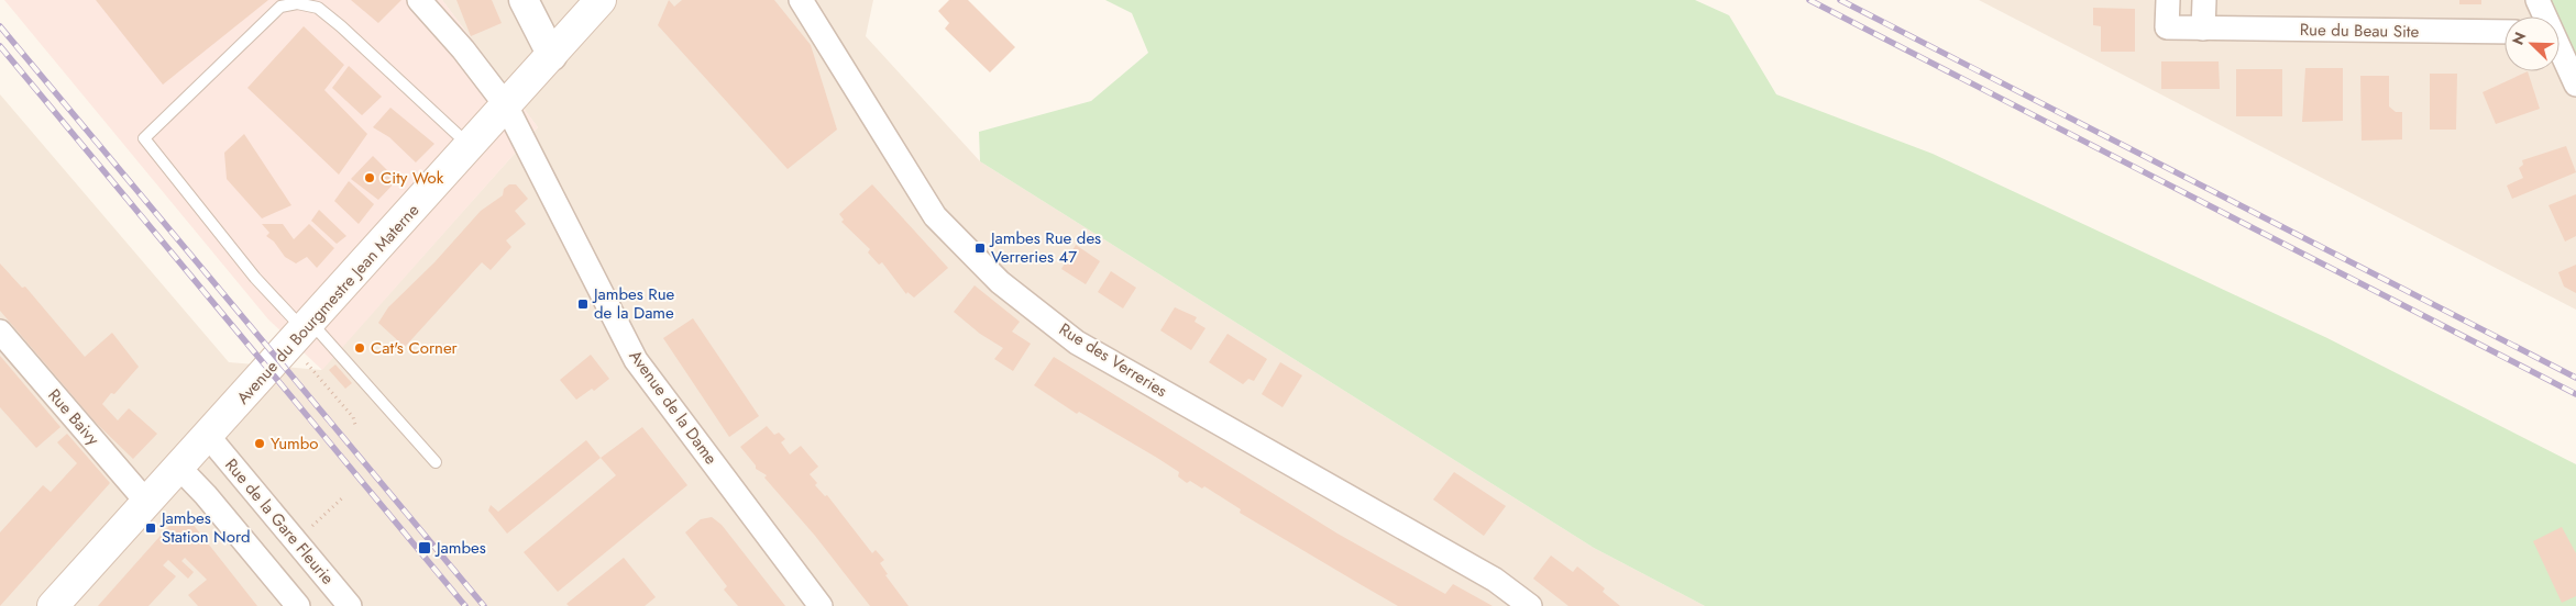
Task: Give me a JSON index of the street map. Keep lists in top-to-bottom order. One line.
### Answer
{"streets":{"main road":["Avenue du Bourgmestre Jean Materne"],"street":["Rue du Beau Site","Rue des Verreries","Avenue de la Dame","Rue Baivy","Rue de la Gare Fleurie"]},"crossings":[["Avenue du Bourgmestre Jean Materne","Avenue de la Dame"],["Avenue du Bourgmestre Jean Materne","Rue Baivy"],["Avenue du Bourgmestre Jean Materne","Rue de la Gare Fleurie"]],"places":{"other":["City Wok","Cat's Corner","Yumbo"],"transit":["Jambes Rue des Verreries 47","Jambes Rue de la Dame","Jambes Station Nord","Jambes"]},"north":"top left"}
